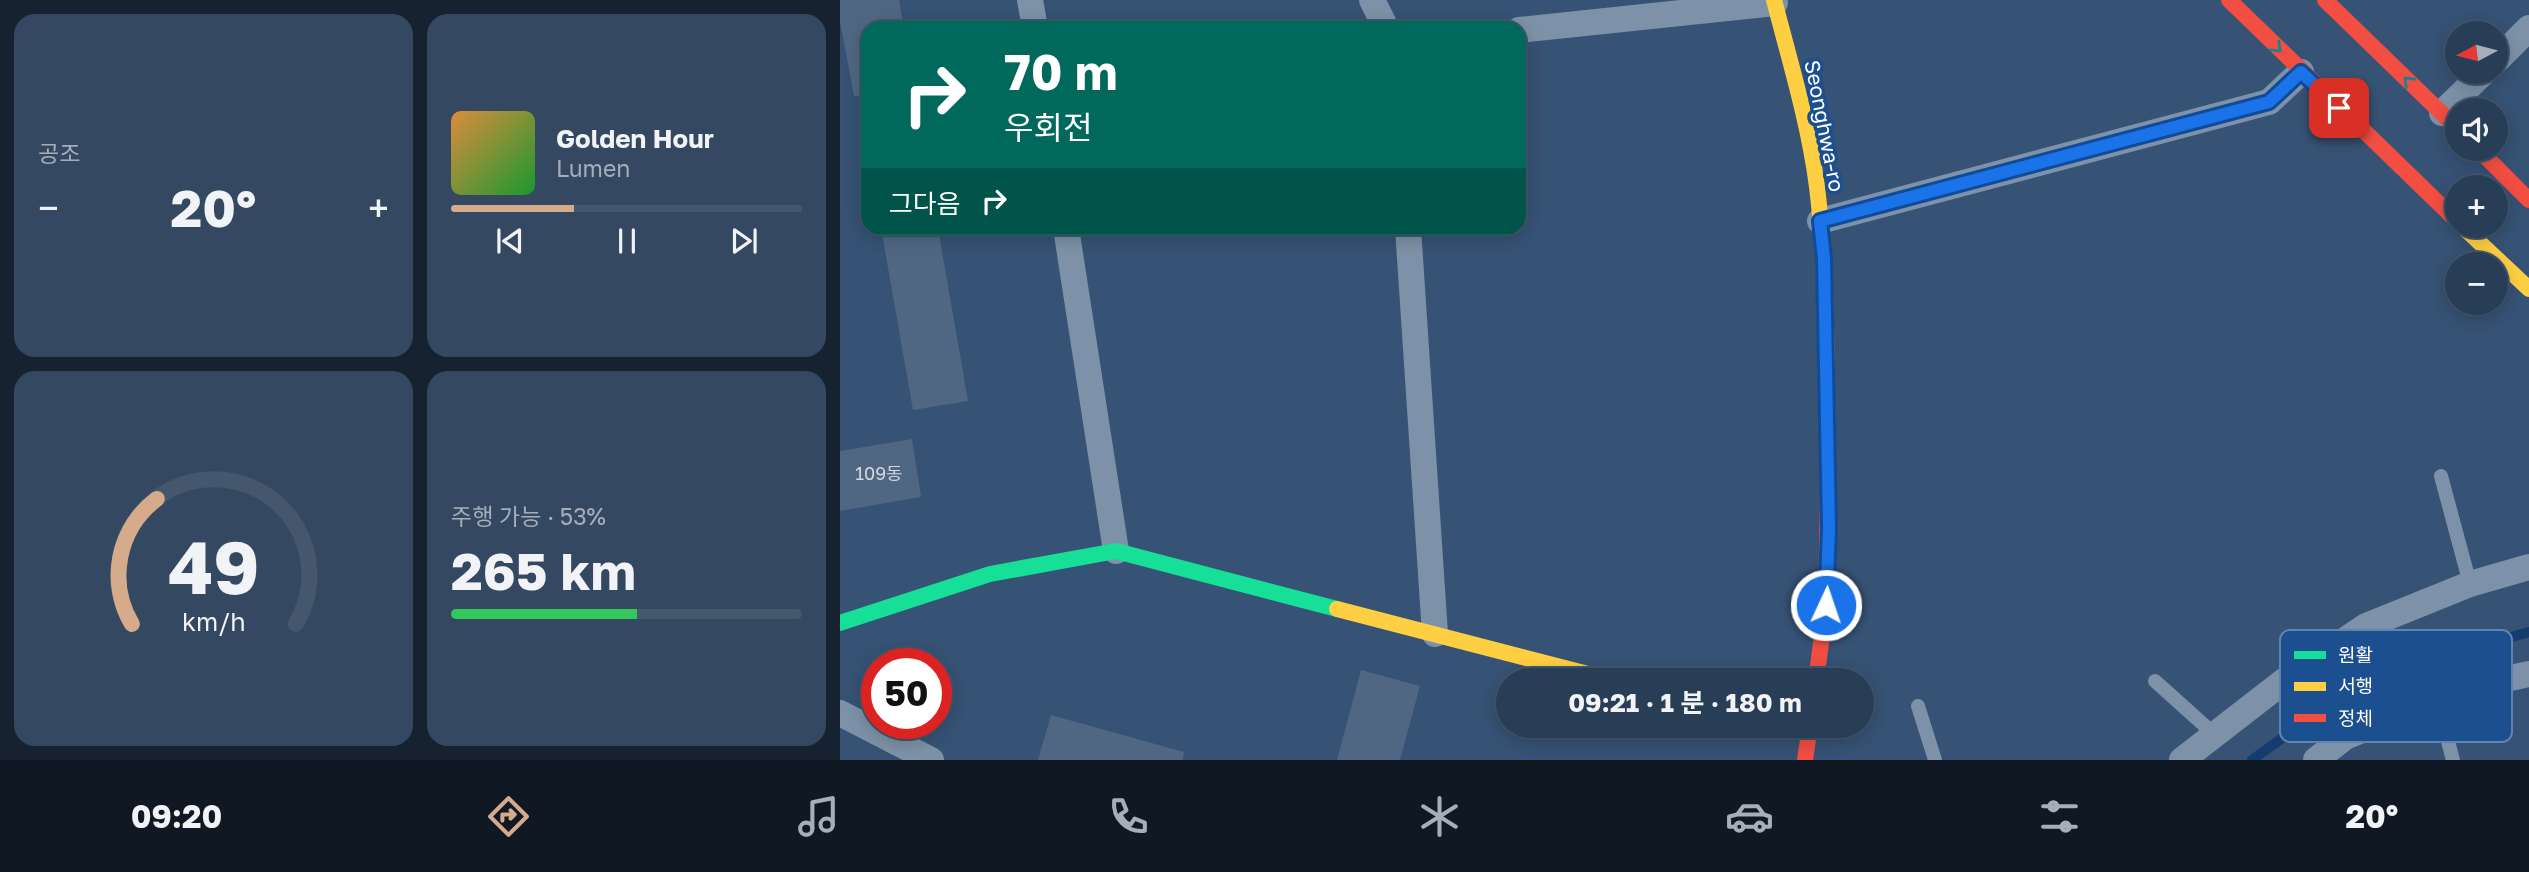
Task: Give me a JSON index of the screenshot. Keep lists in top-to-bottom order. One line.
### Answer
{"streets":{"main road":["Seonghwa-ro"]},"house_numbers":["109동"],"legend":["원활","서행","정체"],"north":"left","page":{"tile":["공조",["주행 가능 · 53%","265 km"]],"map_buttons":["+","−"],"turn":["70 m","우회전"],"song":["Golden Hour","Lumen"],"then":"그다음","heat":["−","20°","+"],"limit":"50","trip":"09:21 · 1 분 · 180 m","tabs":["09:20","20°"],"gauge":["49","km/h"]}}
